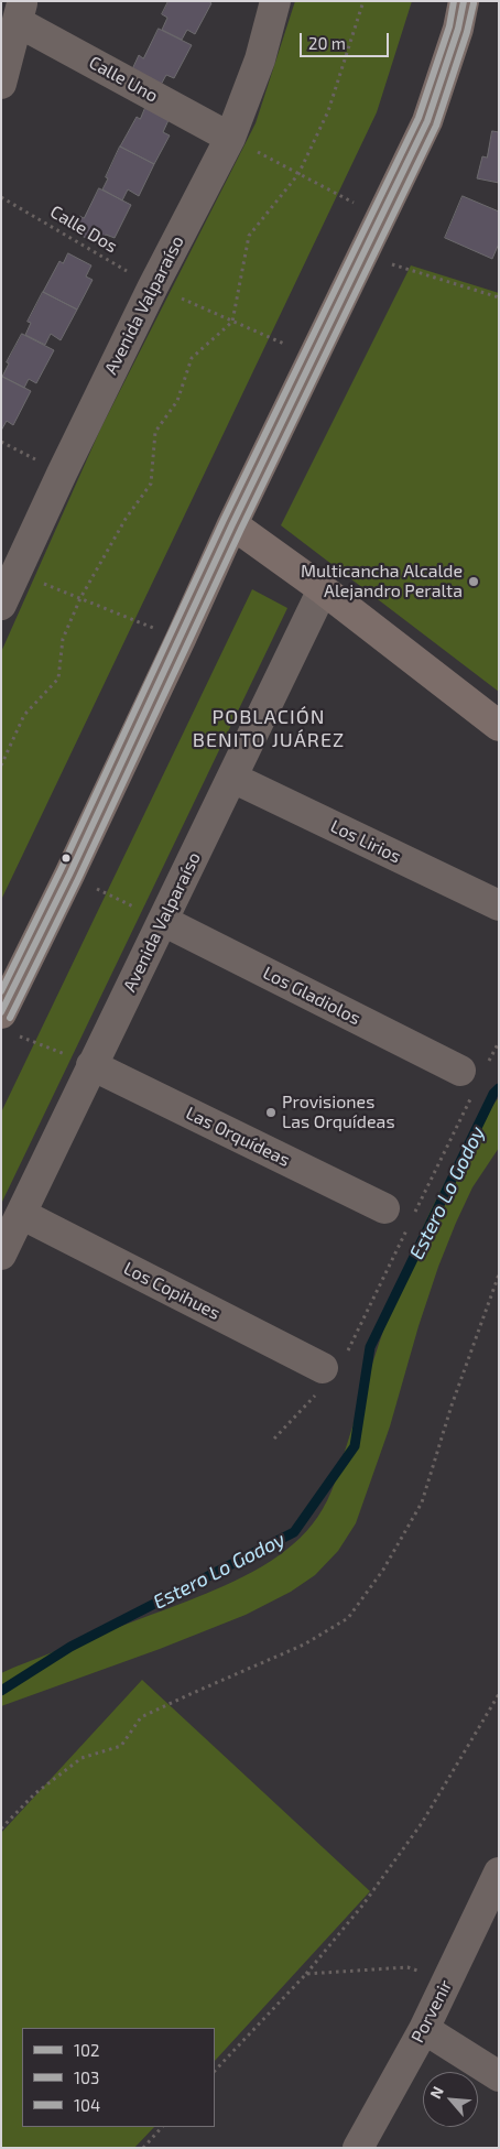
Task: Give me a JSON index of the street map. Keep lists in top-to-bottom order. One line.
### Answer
{"streets":{"street":["Calle Uno","Avenida Valparaíso","Los Lirios","Los Gladiolos","Las Orquídeas","Los Copihues","Porvenir"],"path":["Calle Dos"]},"crossings":[["Calle Uno","Avenida Valparaíso"],["Calle Dos","Avenida Valparaíso"],["Avenida Valparaíso","Los Lirios"],["Avenida Valparaíso","Los Gladiolos"],["Avenida Valparaíso","Las Orquídeas"],["Avenida Valparaíso","Los Copihues"]],"districts":["POBLACIÓN BENITO JUÁREZ"],"water":["Estero Lo Godoy"],"places":["Multicancha Alcalde Alejandro Peralta","Provisiones Las Orquídeas"],"lines":["transit line 102","transit line 104","transit line 103"],"legend":["102","103","104"],"scale_bar":"20 m","north":"top left"}
